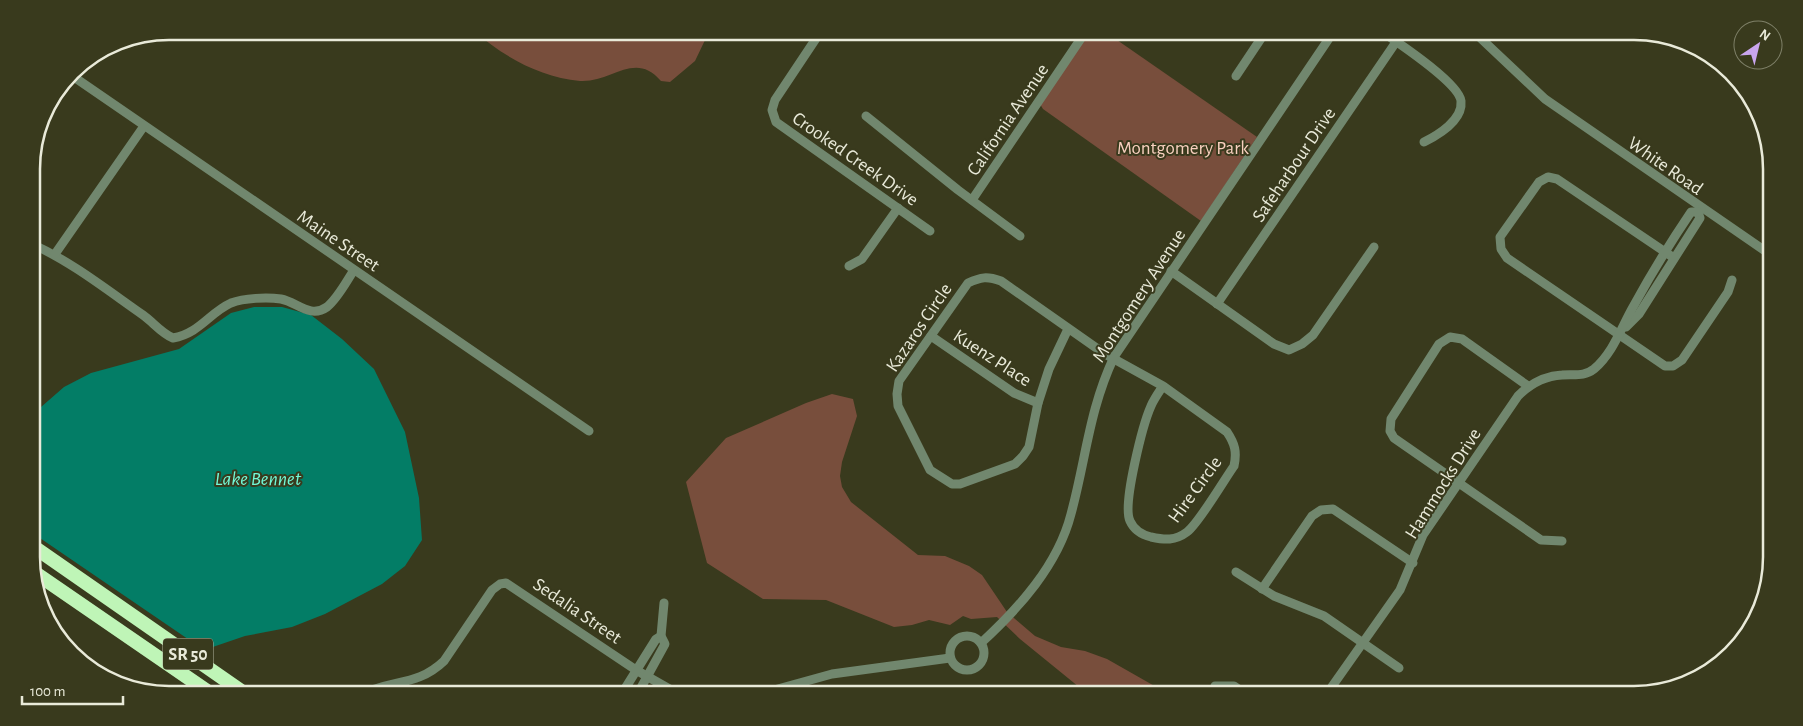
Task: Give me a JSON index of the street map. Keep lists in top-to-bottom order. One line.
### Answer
{"streets":{"highway":["SR 50"],"street":["California Avenue","Crooked Creek Drive","Safeharbour Drive","White Road","Maine Street","Montgomery Avenue","Kazaros Circle","Kuenz Place","Hammocks Drive","Hire Circle","Sedalia Street"]},"crossings":[["White Road","Hammocks Drive"],["Montgomery Avenue","Kazaros Circle"],["Montgomery Avenue","Hire Circle"],["Kazaros Circle","Kuenz Place"],["Kazaros Circle","Hire Circle"]],"water":["Lake Bennet"],"parks":["Montgomery Park"],"scale_bar":"100 m","north":"top right"}
